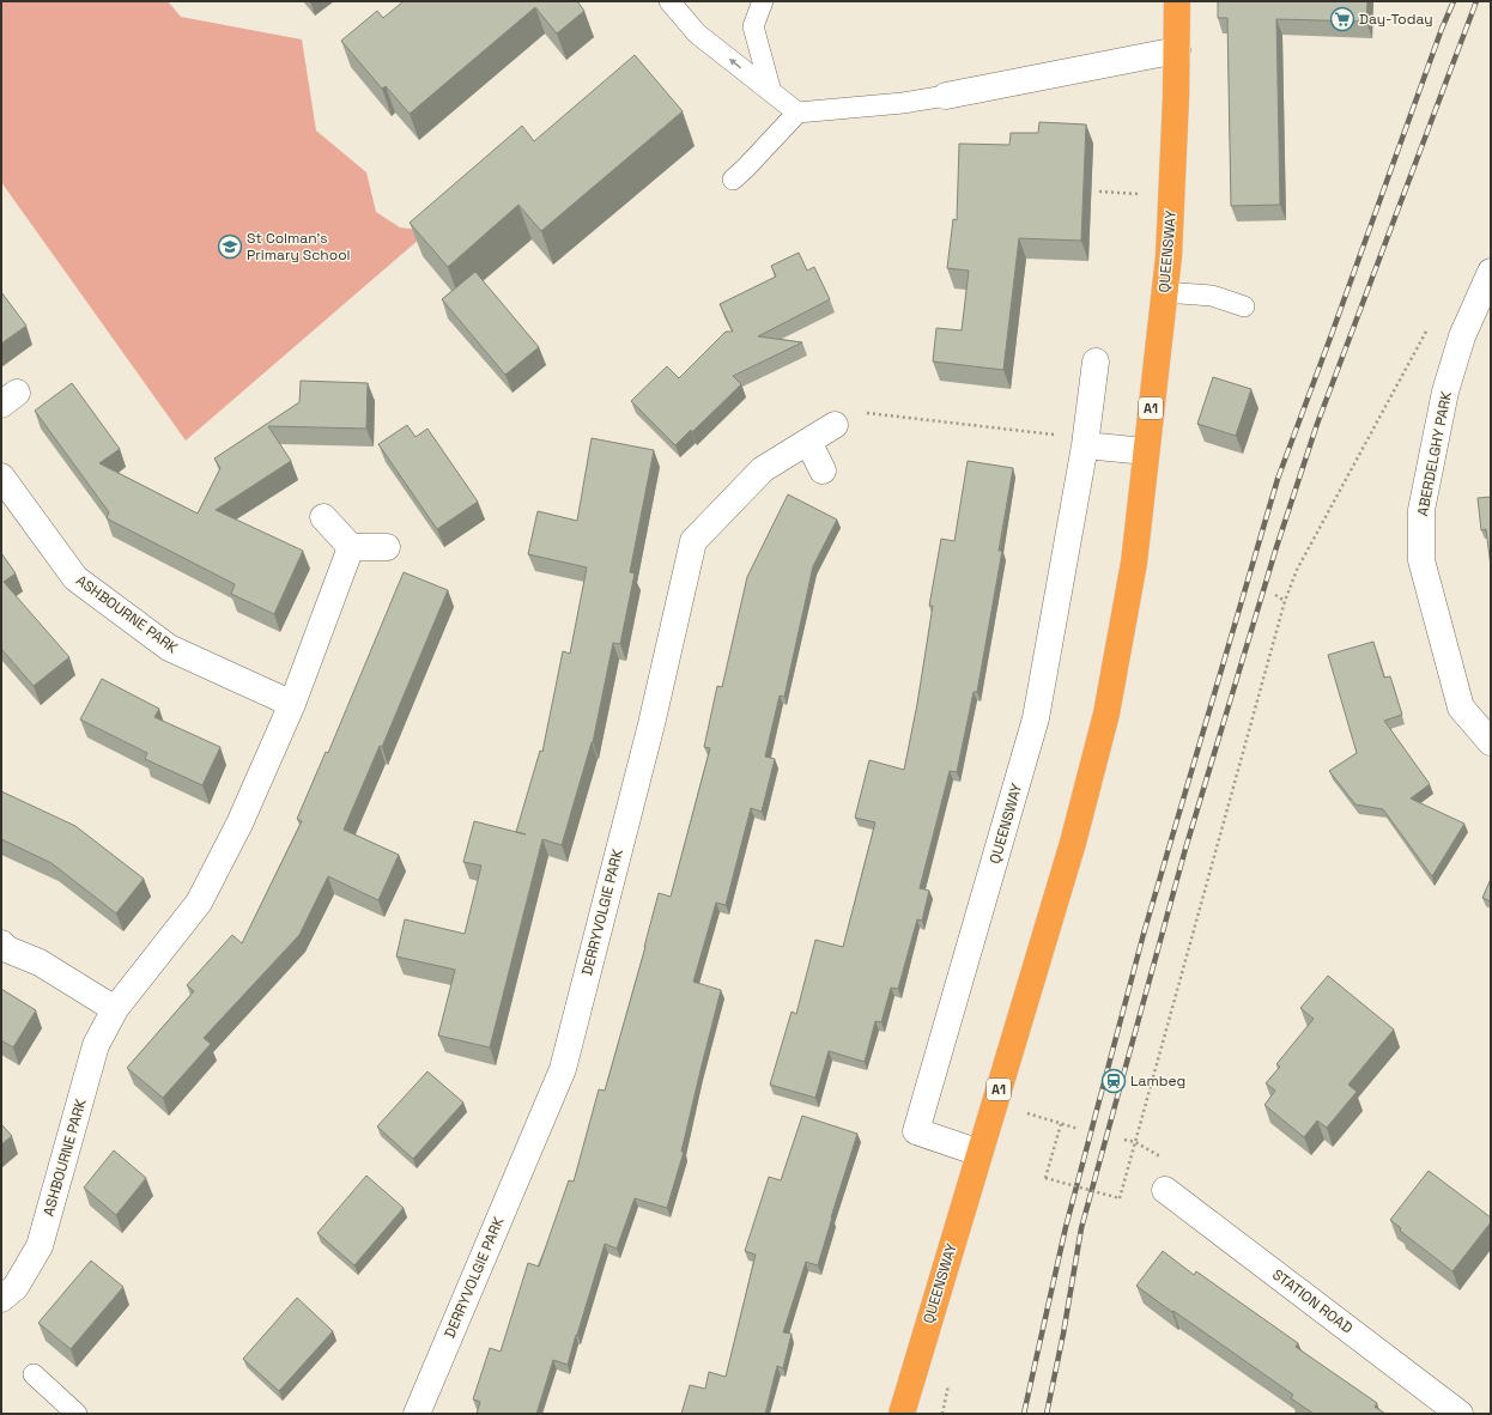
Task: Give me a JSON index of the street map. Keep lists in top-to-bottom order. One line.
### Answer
{"streets":{"highway":["QUEENSWAY","A1"],"street":["ABERDELGHY PARK","ASHBOURNE PARK","DERRYVOLGIE PARK","STATION ROAD"]},"places":{"supermarket":["Day-Today"],"school or university":["St Colman's Primary School"],"station":["Lambeg"]}}
